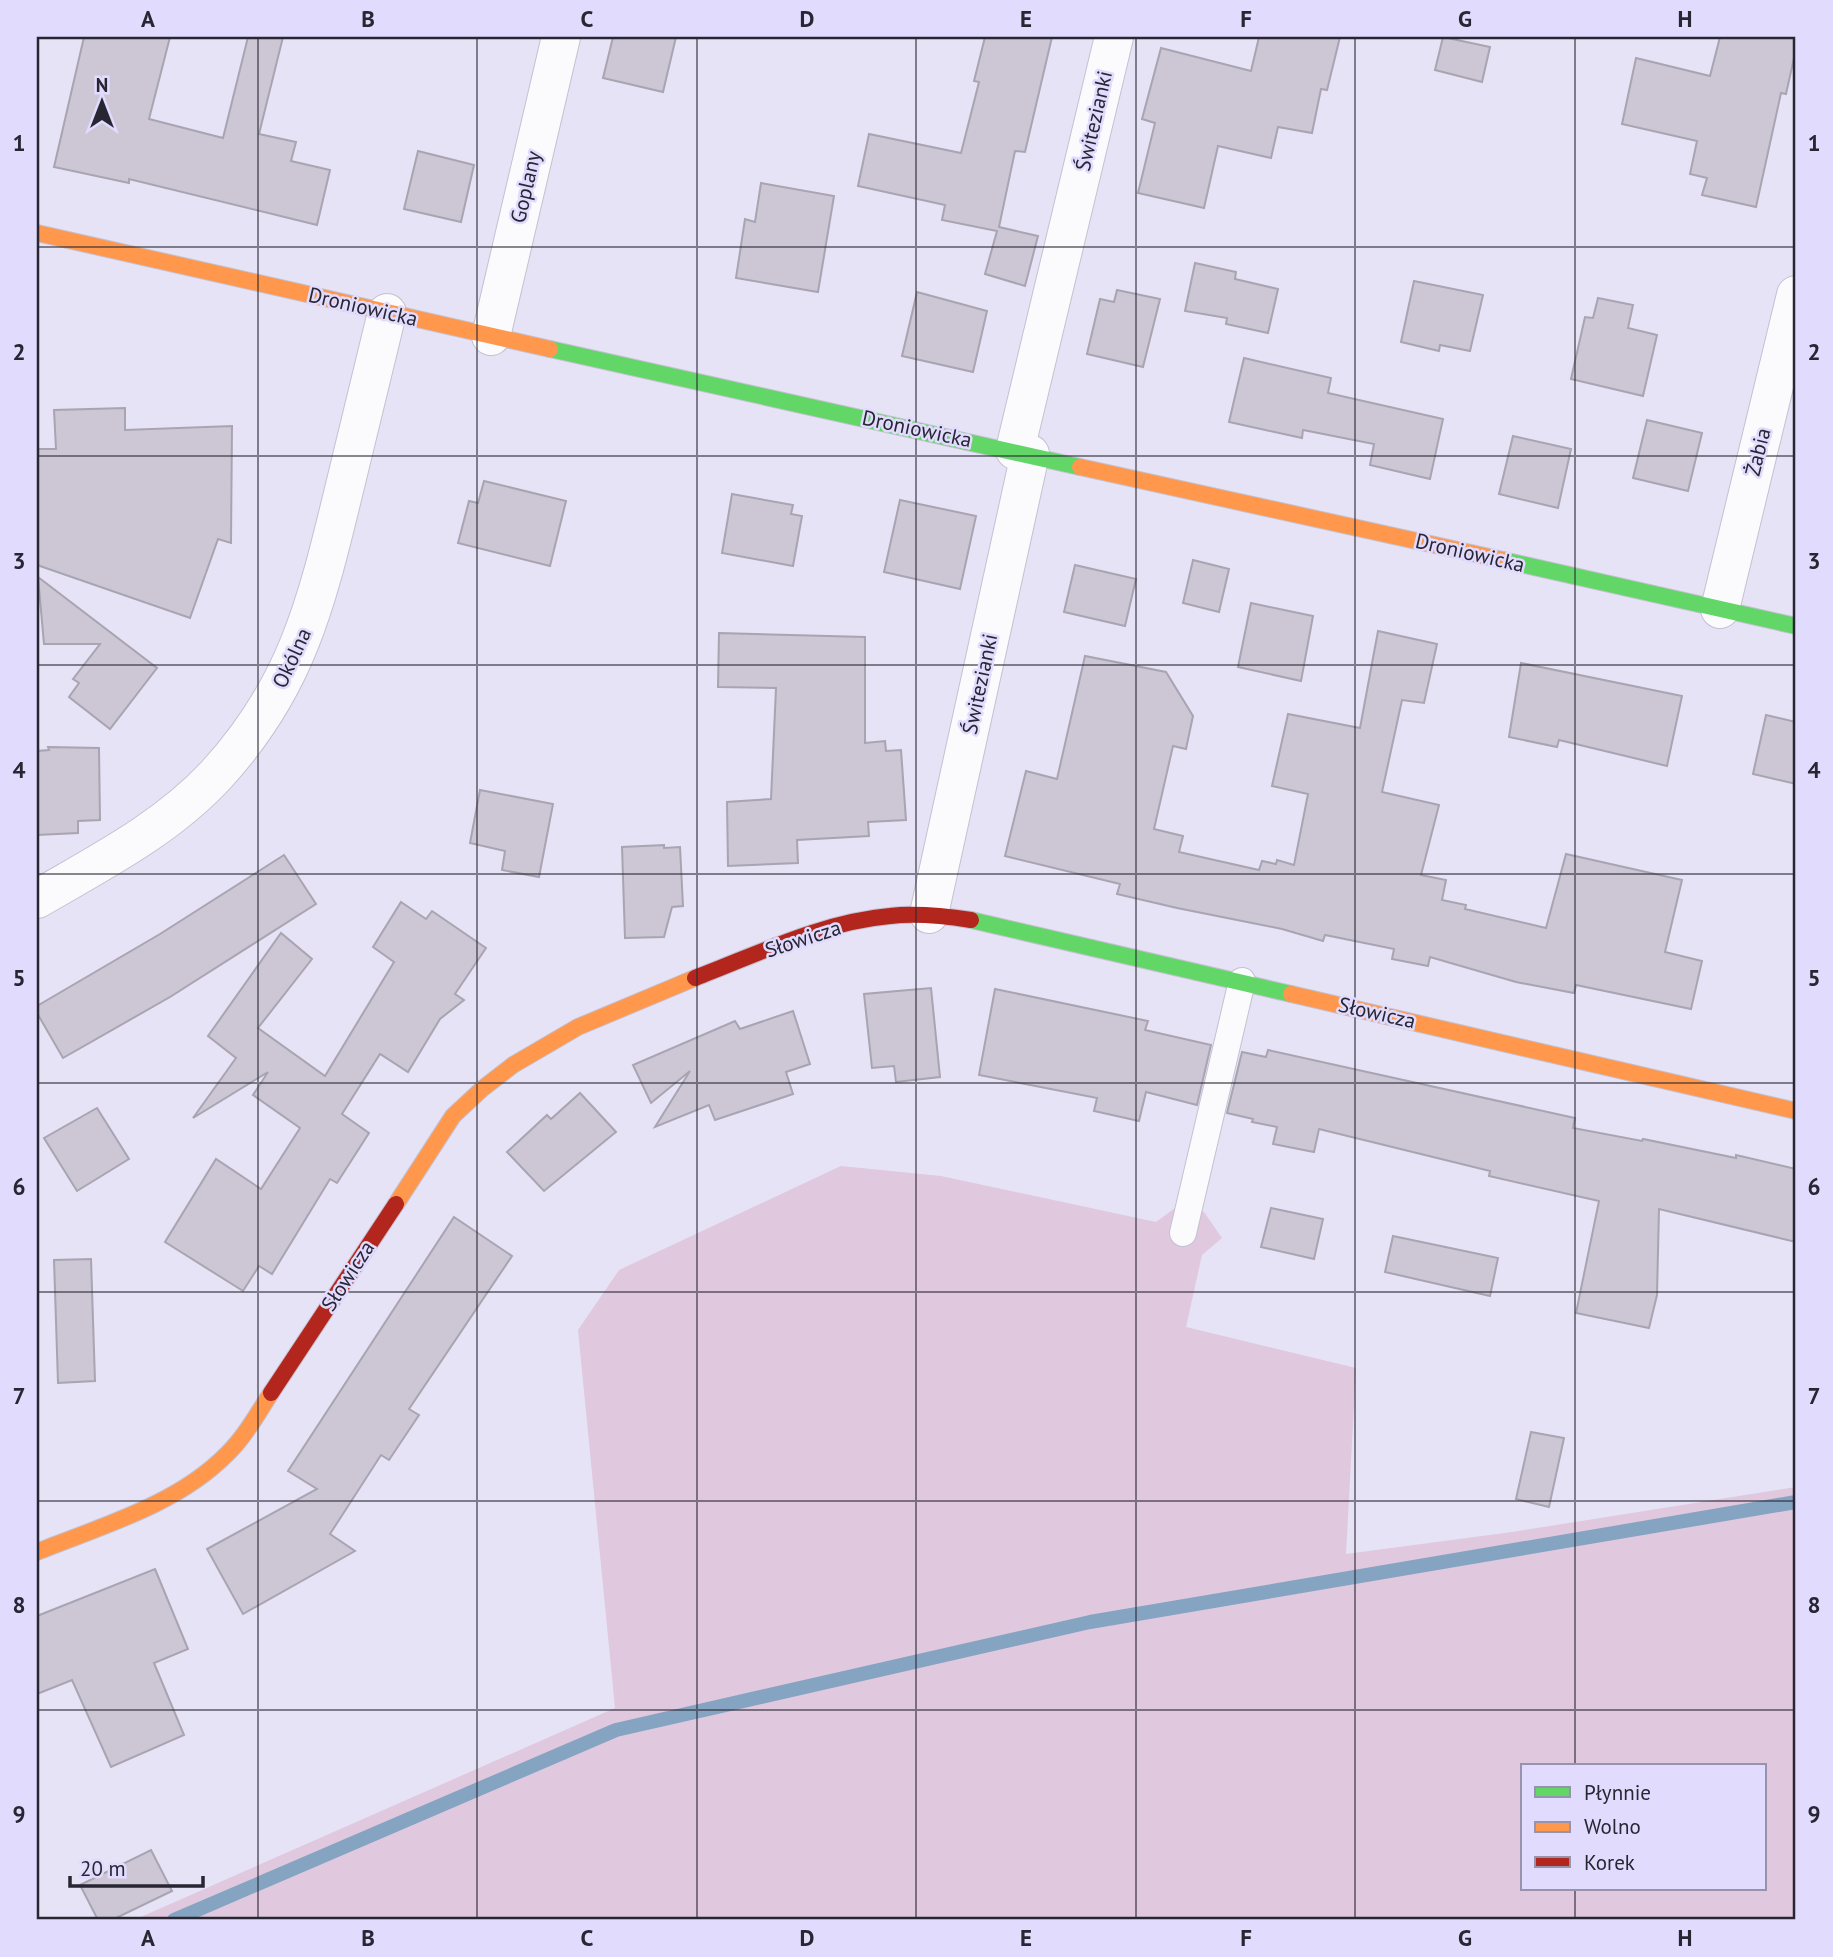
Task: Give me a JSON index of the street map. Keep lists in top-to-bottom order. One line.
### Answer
{"streets":{"street":["Świtezianki","Goplany","Droniowicka","Żabia","Okólna","Słowicza"]},"crossings":[["Świtezianki","Droniowicka"],["Świtezianki","Słowicza"],["Goplany","Droniowicka"],["Droniowicka","Żabia"],["Droniowicka","Okólna"]],"legend":["Płynnie","Wolno","Korek"],"scale_bar":"20 m","north":"top","grid":{"columns":["A","B","C","D","E","F","G","H"],"rows":["1","2","3","4","5","6","7","8","9"]}}
